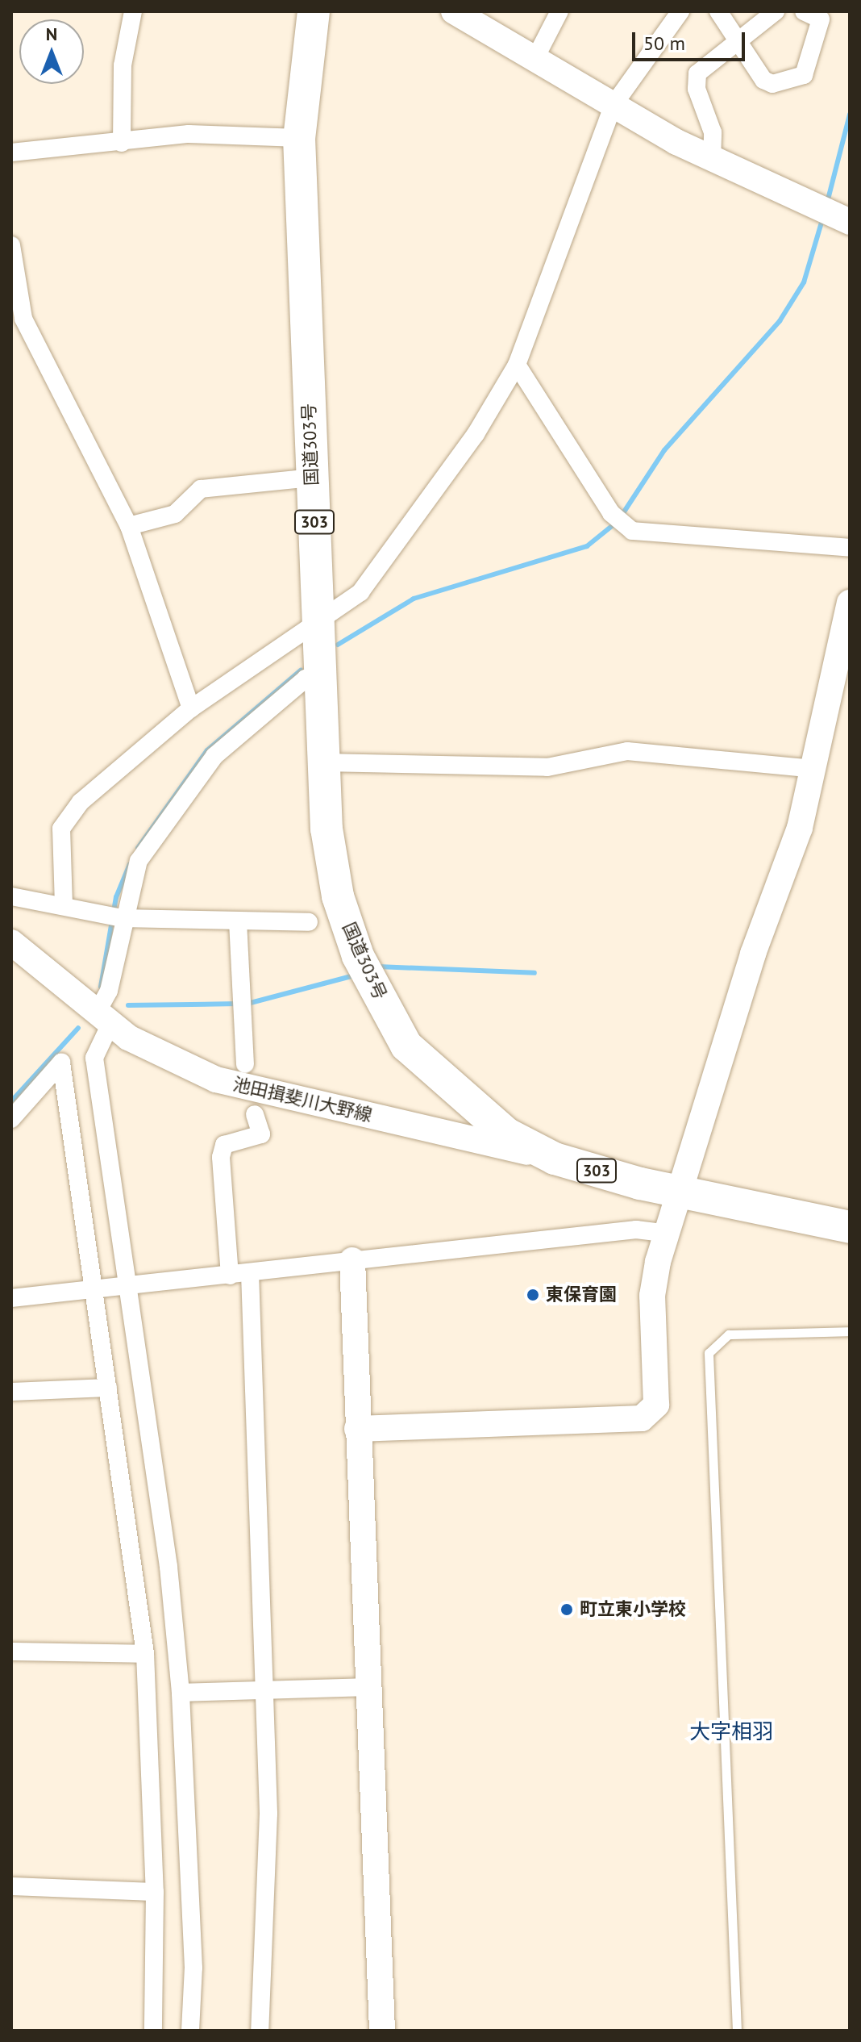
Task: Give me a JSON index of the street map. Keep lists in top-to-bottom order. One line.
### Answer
{"streets":{"highway":["国道303号","303"],"street":["池田揖斐川大野線"]},"crossings":[["国道303号","池田揖斐川大野線"]],"districts":["大字相羽"],"places":["東保育園","町立東小学校"],"scale_bar":"50 m","north":"top"}
